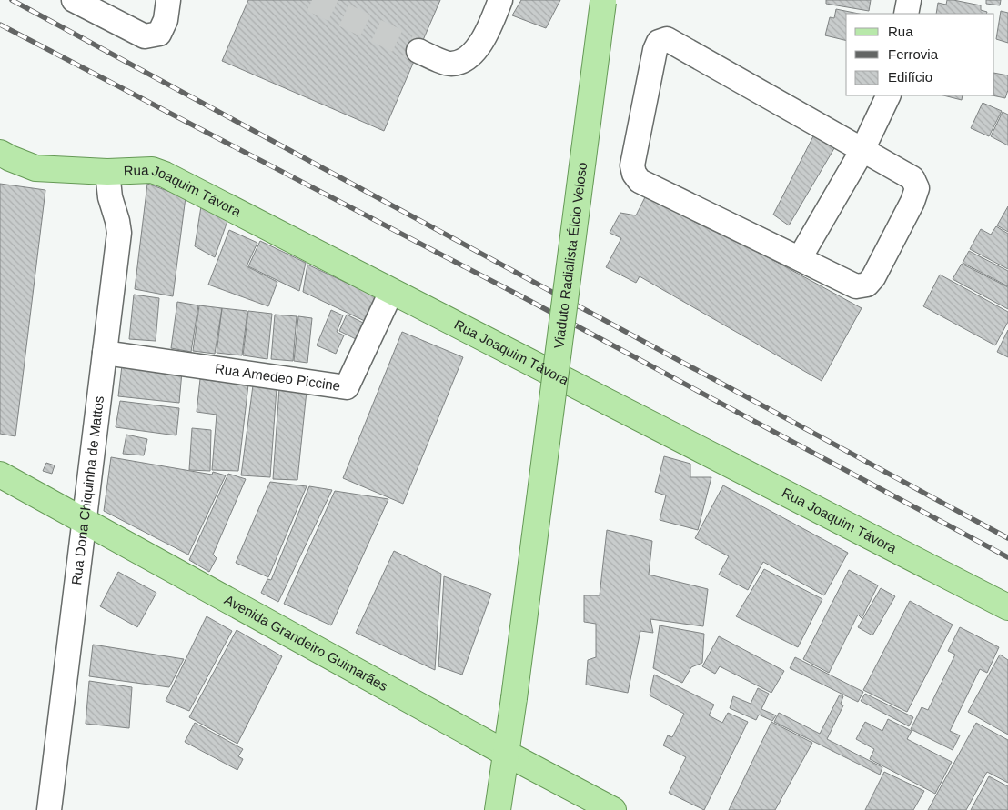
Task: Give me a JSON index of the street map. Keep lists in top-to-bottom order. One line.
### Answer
{"streets":{"main road":["Rua Joaquim Távora","Viaduto Radialista Élcio Veloso","Avenida Grandeiro Guimarães"],"street":["Rua Amedeo Piccine","Rua Dona Chiquinha de Mattos"]},"crossings":[["Rua Joaquim Távora","Rua Amedeo Piccine"],["Rua Joaquim Távora","Rua Dona Chiquinha de Mattos"],["Viaduto Radialista Élcio Veloso","Avenida Grandeiro Guimarães"],["Rua Amedeo Piccine","Rua Dona Chiquinha de Mattos"],["Rua Dona Chiquinha de Mattos","Avenida Grandeiro Guimarães"]],"legend":["Rua","Ferrovia","Edifício"]}
